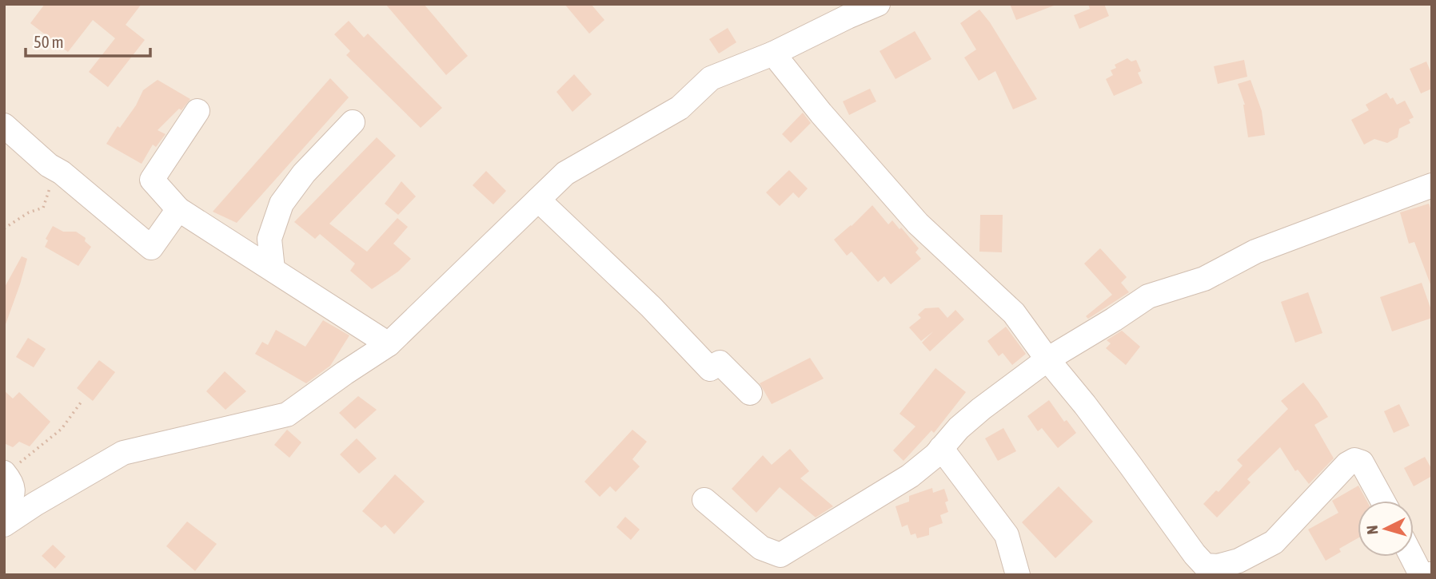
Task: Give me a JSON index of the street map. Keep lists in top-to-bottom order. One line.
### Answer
{"scale_bar":"50 m","north":"left"}
